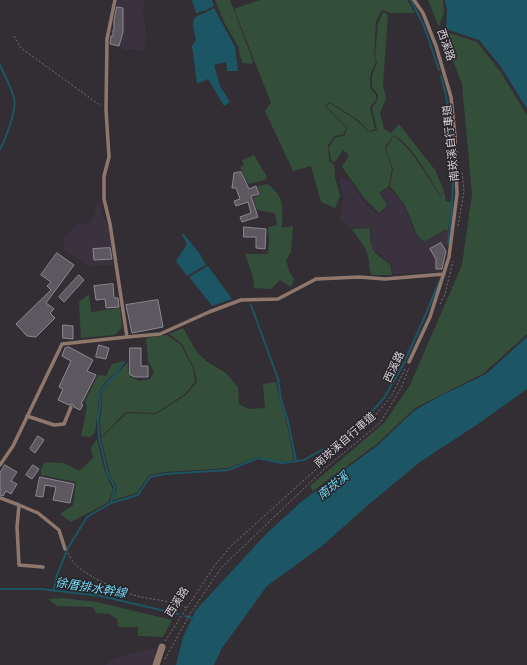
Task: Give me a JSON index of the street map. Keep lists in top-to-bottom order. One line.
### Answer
{"streets":{"lane":["西溪路"],"path":["南崁溪自行車道"]},"crossings":[["西溪路","南崁溪自行車道"]],"water":["南崁溪","徐厝排水幹線"]}
